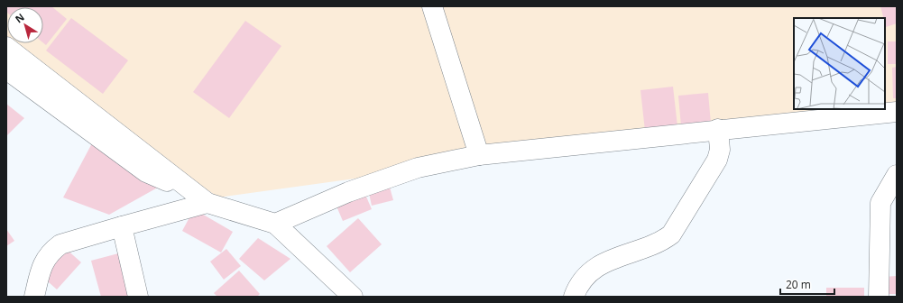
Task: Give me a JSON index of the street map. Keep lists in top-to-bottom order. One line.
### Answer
{"scale_bar":"20 m","north":"top left"}
